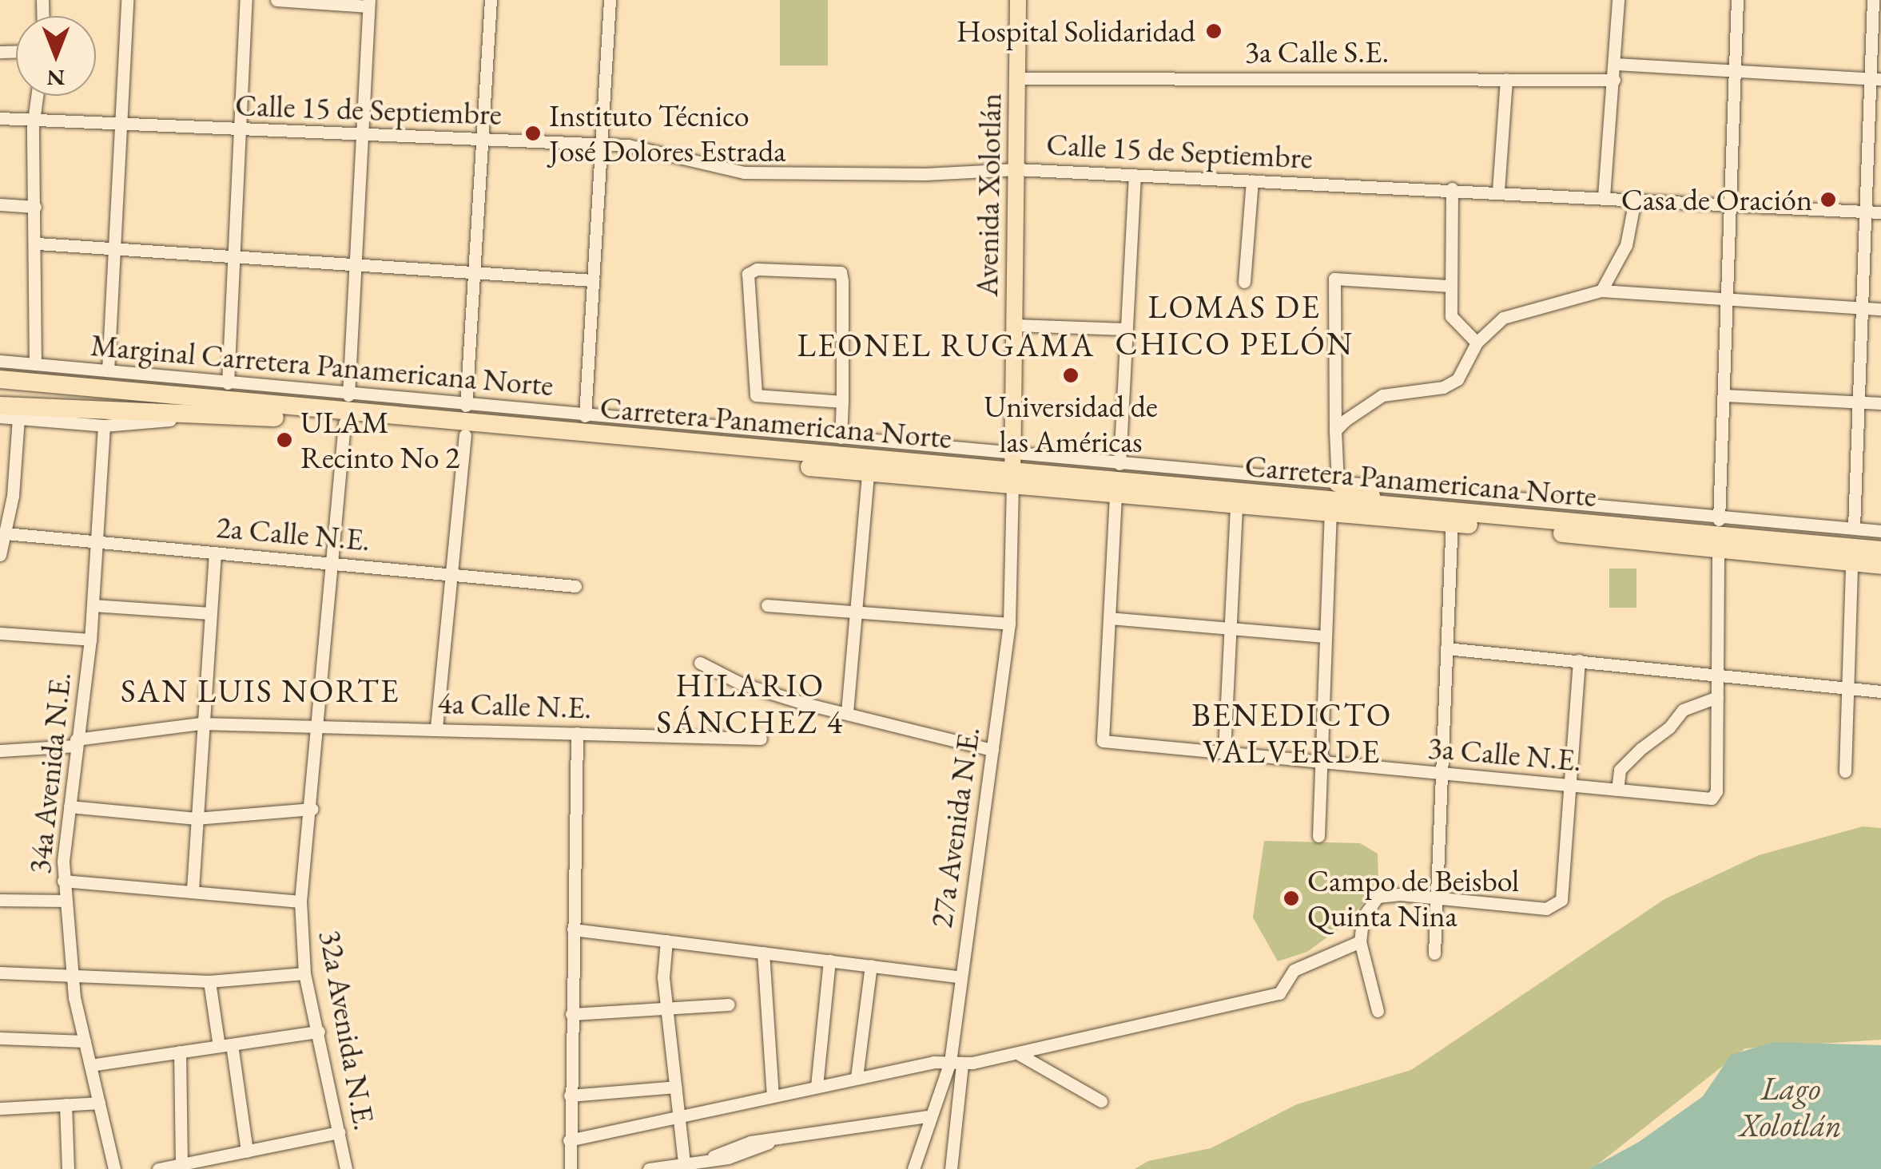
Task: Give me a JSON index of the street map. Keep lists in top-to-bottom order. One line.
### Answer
{"streets":{"highway":["Carretera Panamericana Norte"],"main road":["Avenida Xolotlán"],"street":["3a Calle S.E.","Calle 15 de Septiembre","Marginal Carretera Panamericana Norte","2a Calle N.E.","4a Calle N.E.","3a Calle N.E.","34a Avenida N.E.","27a Avenida N.E.","32a Avenida N.E."]},"crossings":[["3a Calle S.E.","Avenida Xolotlán"],["Calle 15 de Septiembre","Avenida Xolotlán"],["Avenida Xolotlán","Marginal Carretera Panamericana Norte"],["Avenida Xolotlán","Carretera Panamericana Norte"],["Avenida Xolotlán","27a Avenida N.E."],["Marginal Carretera Panamericana Norte","Carretera Panamericana Norte"],["Marginal Carretera Panamericana Norte","27a Avenida N.E."],["Carretera Panamericana Norte","27a Avenida N.E."],["Carretera Panamericana Norte","32a Avenida N.E."],["2a Calle N.E.","34a Avenida N.E."],["2a Calle N.E.","32a Avenida N.E."],["4a Calle N.E.","34a Avenida N.E."],["4a Calle N.E.","32a Avenida N.E."]],"districts":["LOMAS DE CHICO PELÓN","LEONEL RUGAMA","HILARIO SÁNCHEZ 4","SAN LUIS NORTE","BENEDICTO VALVERDE"],"water":["Lago Xolotlán"],"places":["Hospital Solidaridad","Instituto Técnico José Dolores Estrada","Casa de Oración","Universidad de las Américas","ULAM Recinto No 2","Campo de Beisbol Quinta Nina"],"north":"bottom"}
